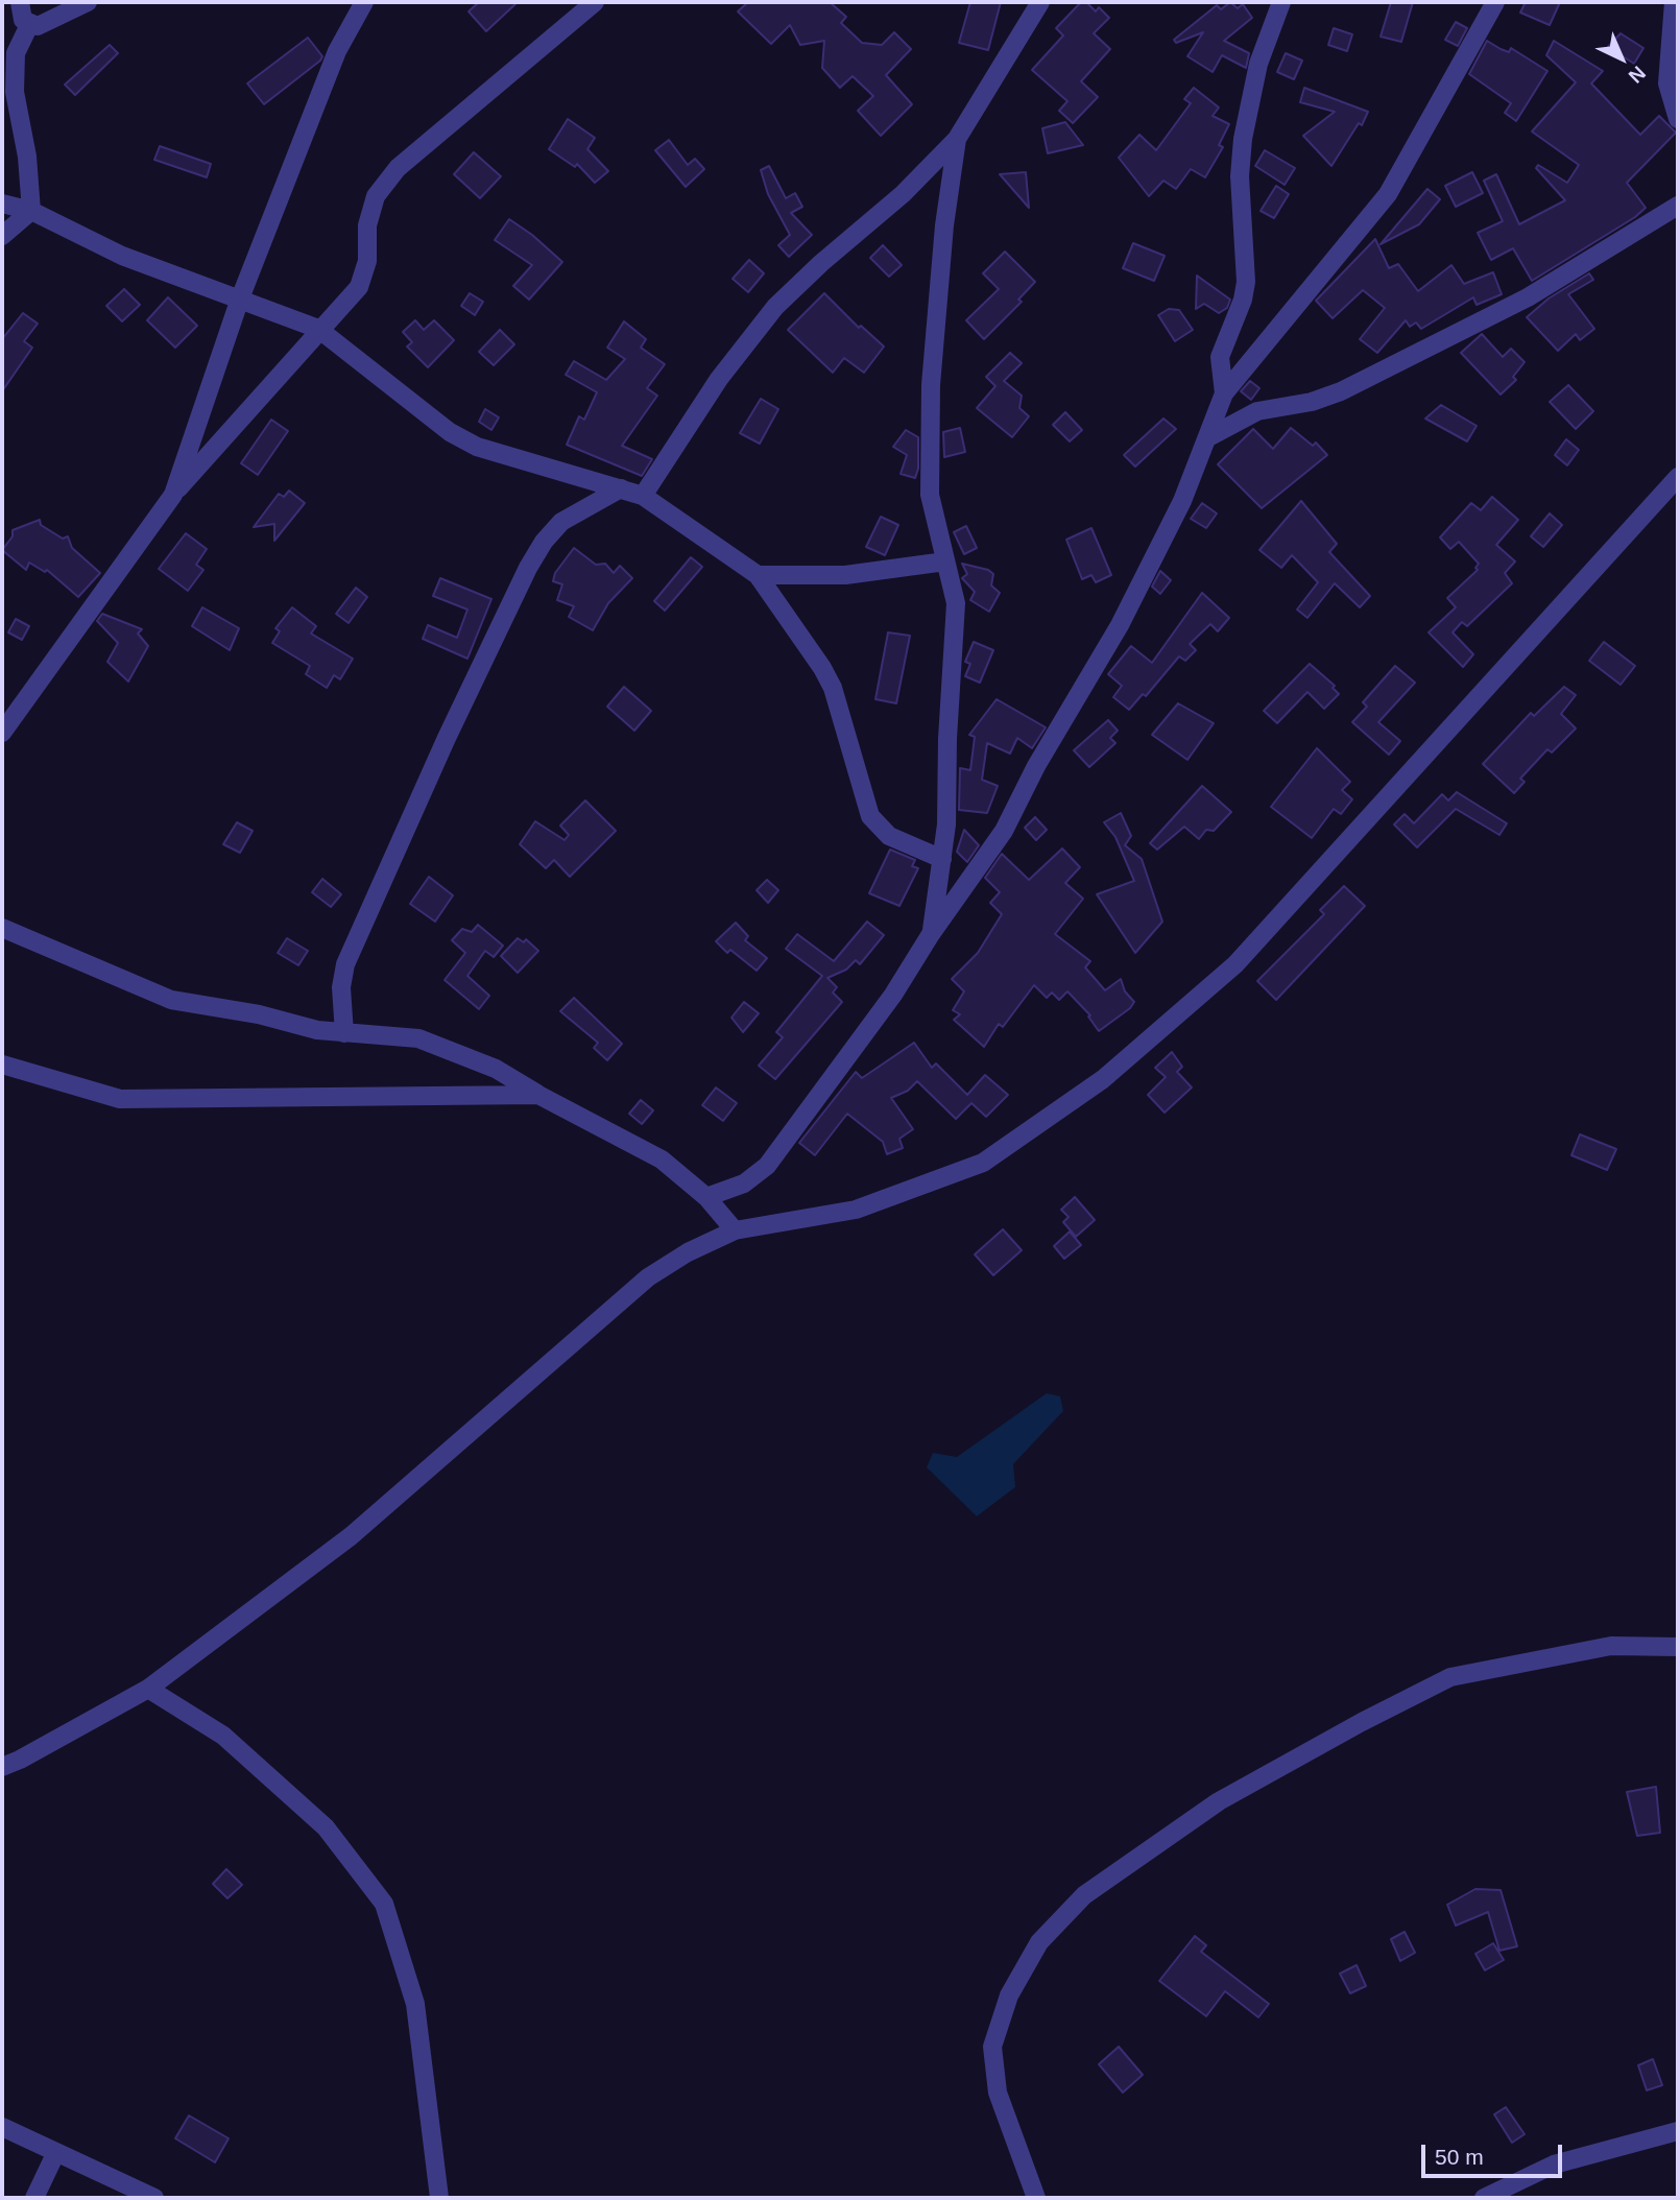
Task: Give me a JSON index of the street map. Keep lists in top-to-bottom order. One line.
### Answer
{"scale_bar":"50 m","north":"bottom right"}
